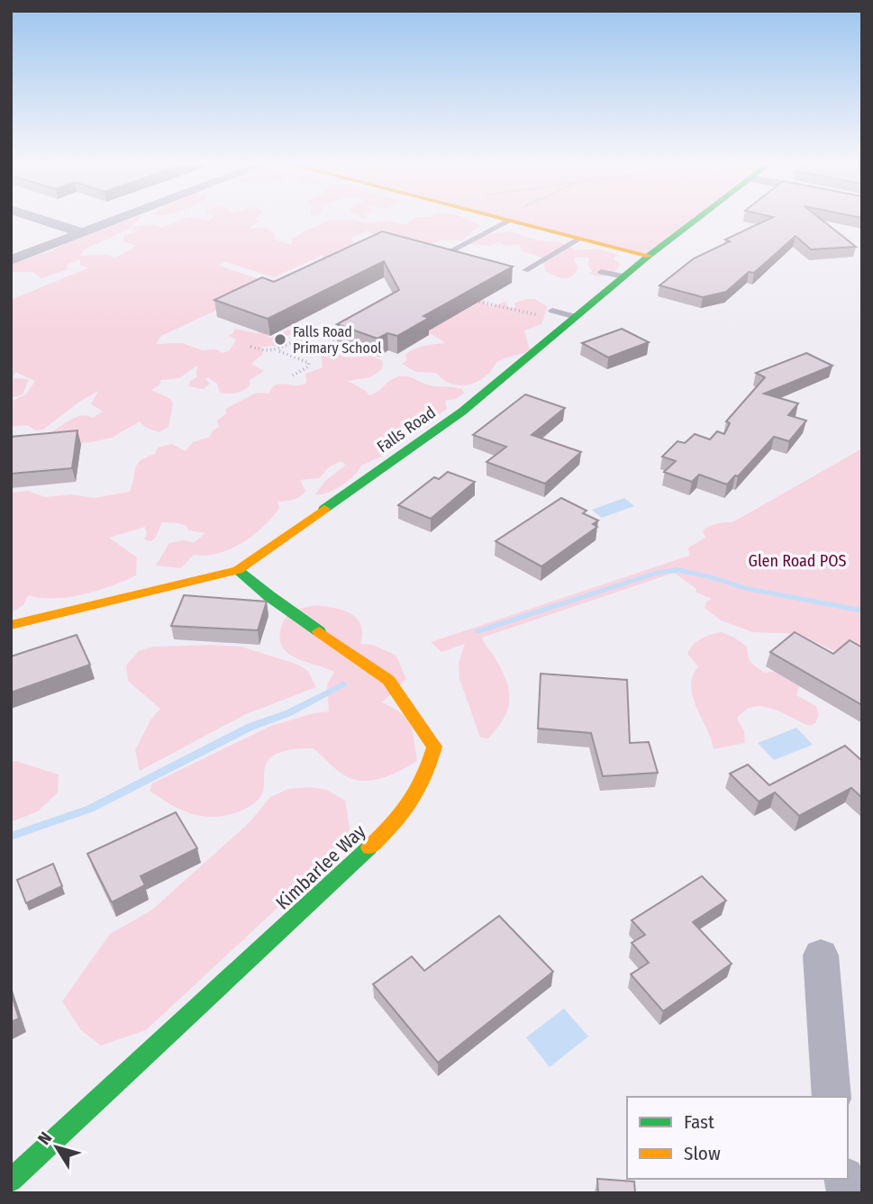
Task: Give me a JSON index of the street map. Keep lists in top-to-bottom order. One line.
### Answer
{"streets":{"street":["Falls Road","Kimbarlee Way"]},"crossings":[["Falls Road","Kimbarlee Way"]],"parks":["Glen Road POS"],"places":["Falls Road Primary School"],"legend":["Fast","Slow"],"north":"top left"}
